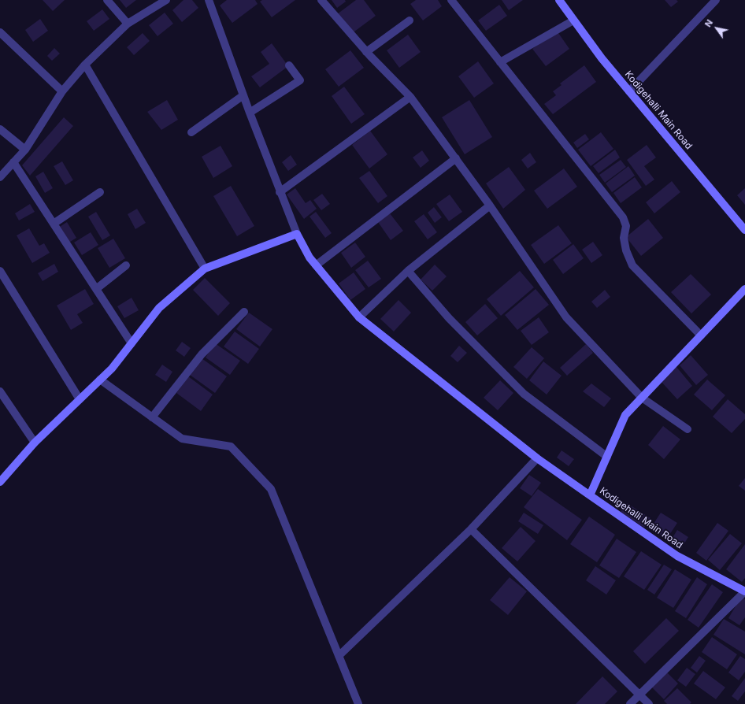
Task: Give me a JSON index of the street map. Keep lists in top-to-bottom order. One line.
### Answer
{"streets":{"street":["Kodigehalli Main Road"]},"north":"top left"}
